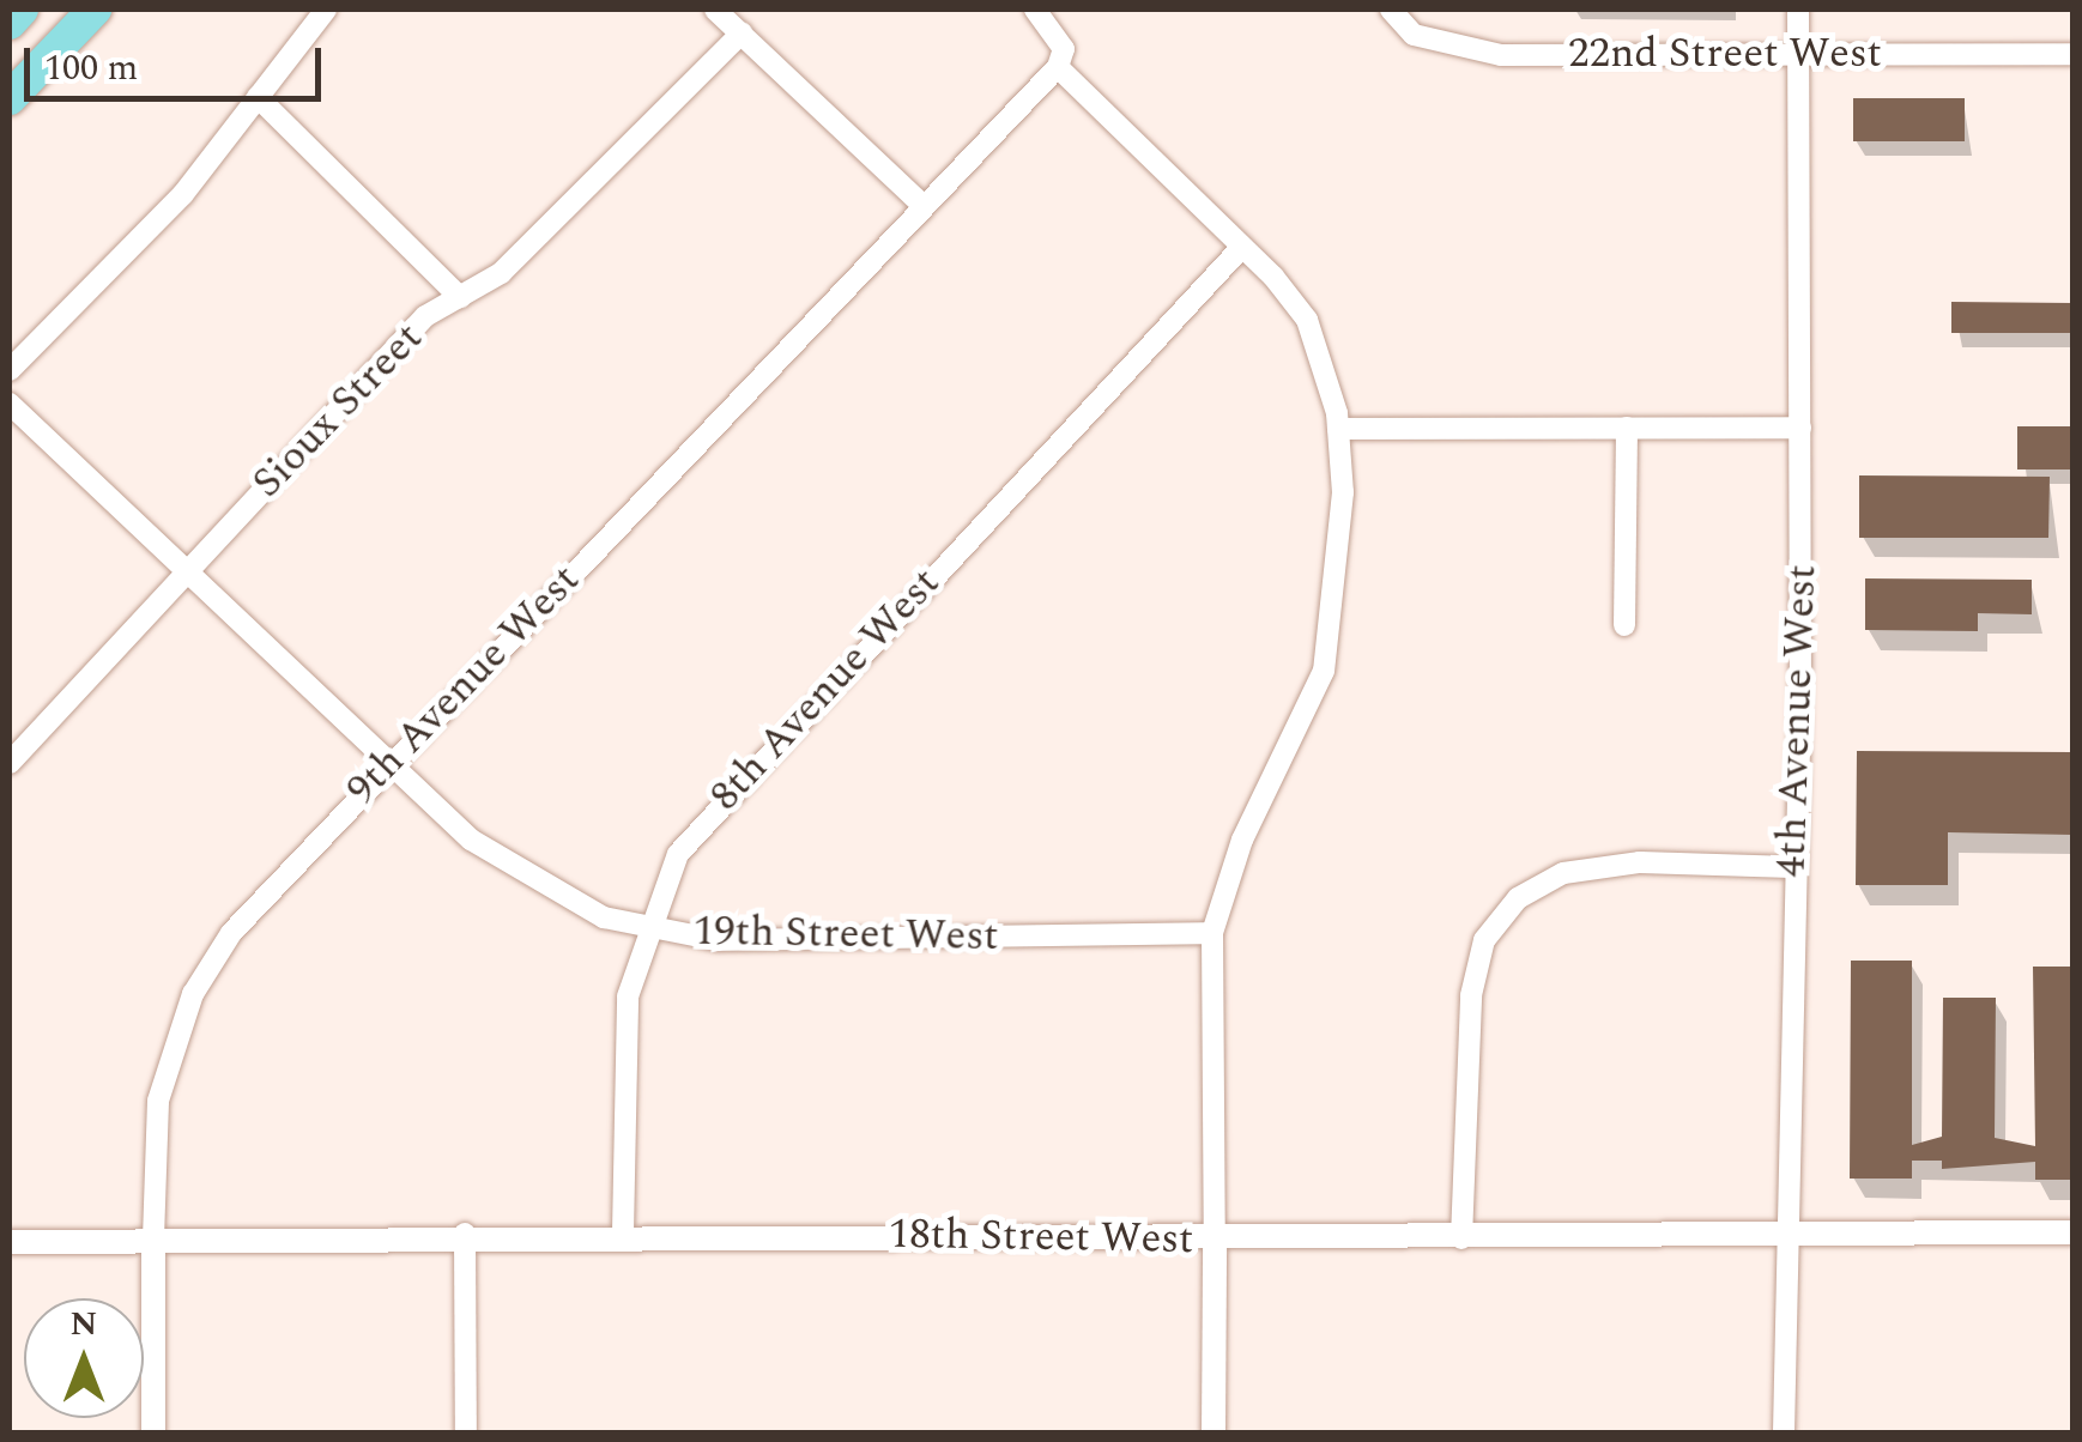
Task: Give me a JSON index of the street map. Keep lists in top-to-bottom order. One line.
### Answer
{"streets":{"street":["22nd Street West","Sioux Street","9th Avenue West","8th Avenue West","4th Avenue West","19th Street West","18th Street West"]},"crossings":[["22nd Street West","4th Avenue West"],["Sioux Street","19th Street West"],["9th Avenue West","19th Street West"],["9th Avenue West","18th Street West"],["8th Avenue West","19th Street West"],["8th Avenue West","18th Street West"],["4th Avenue West","18th Street West"]],"scale_bar":"100 m","north":"top"}
